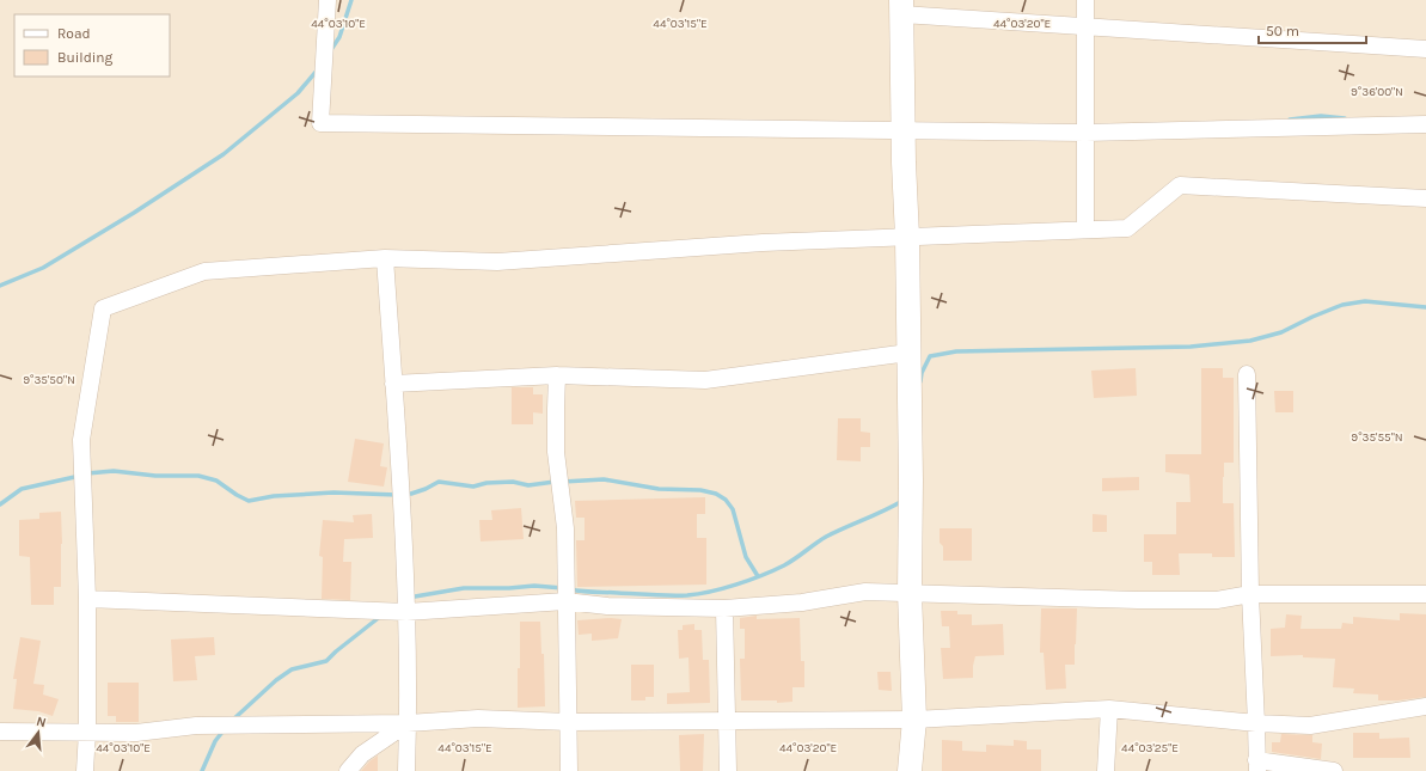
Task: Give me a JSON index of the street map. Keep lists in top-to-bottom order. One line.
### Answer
{"legend":["Road","Building"],"scale_bar":"50 m","north":"top","coordinates":["44°03'10\"E","44°03'15\"E","44°03'20\"E","9°36'00\"N","9°35'50\"N","9°35'55\"N","44°03'25\"E"]}
